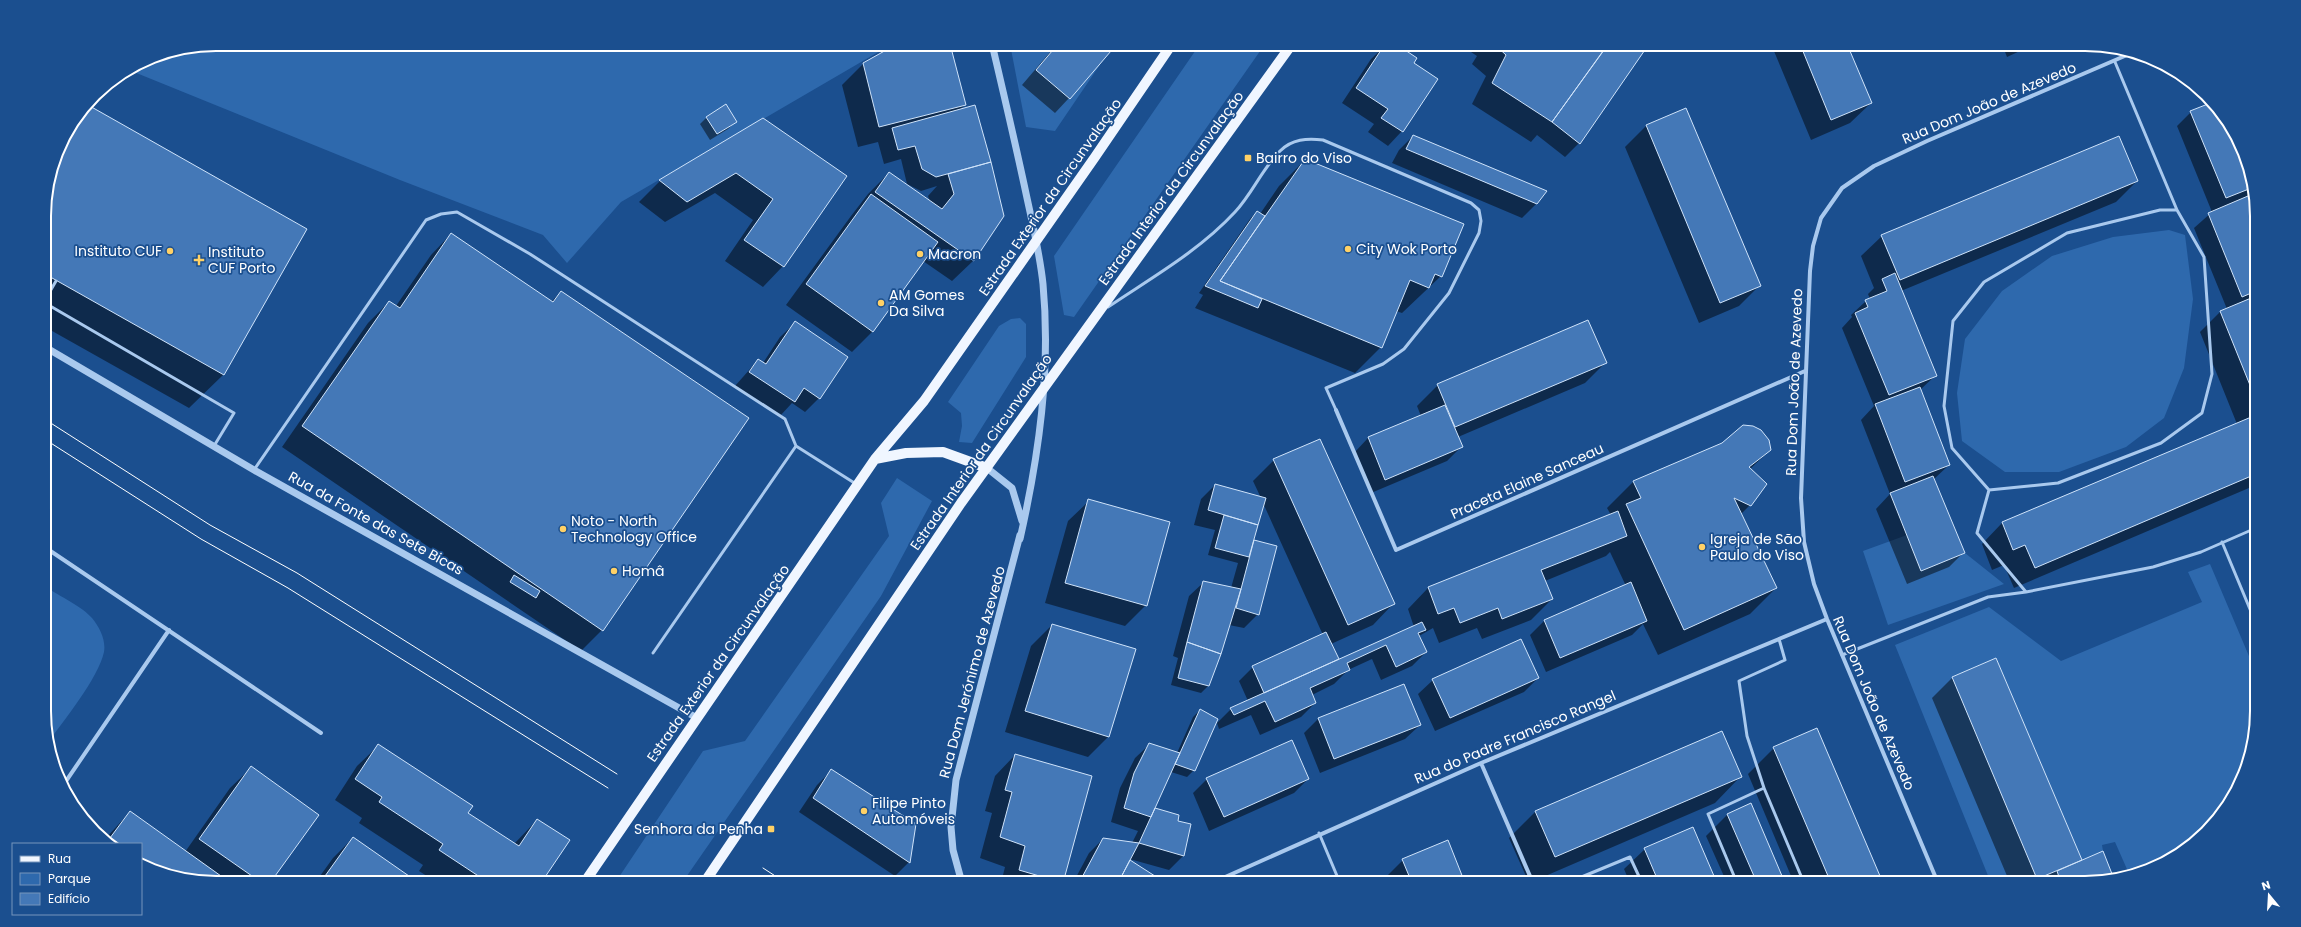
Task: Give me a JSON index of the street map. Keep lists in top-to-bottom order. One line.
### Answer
{"streets":{"main road":["Estrada Interior da Circunvalação","Estrada Exterior da Circunvalação"],"street":["Rua Dom João de Azevedo","Praceta Elaine Sanceau","Rua da Fonte das Sete Bicas","Rua Dom Jerónimo de Azevedo","Rua do Padre Francisco Rangel"]},"crossings":[["Rua Dom João de Azevedo","Praceta Elaine Sanceau"],["Rua Dom João de Azevedo","Rua do Padre Francisco Rangel"],["Estrada Interior da Circunvalação","Rua Dom Jerónimo de Azevedo"],["Estrada Exterior da Circunvalação","Rua da Fonte das Sete Bicas"],["Estrada Exterior da Circunvalação","Rua Dom Jerónimo de Azevedo"]],"places":{"transit":["Bairro do Viso","Senhora da Penha"],"other":["City Wok Porto","Instituto CUF","Macron","AM Gomes Da Silva","Noto - North Technology Office","Igreja de São Paulo do Viso","Homâ","Filipe Pinto Automóveis"],"health":["Instituto CUF Porto"]},"legend":["Rua","Parque","Edifício"],"north":"top"}
